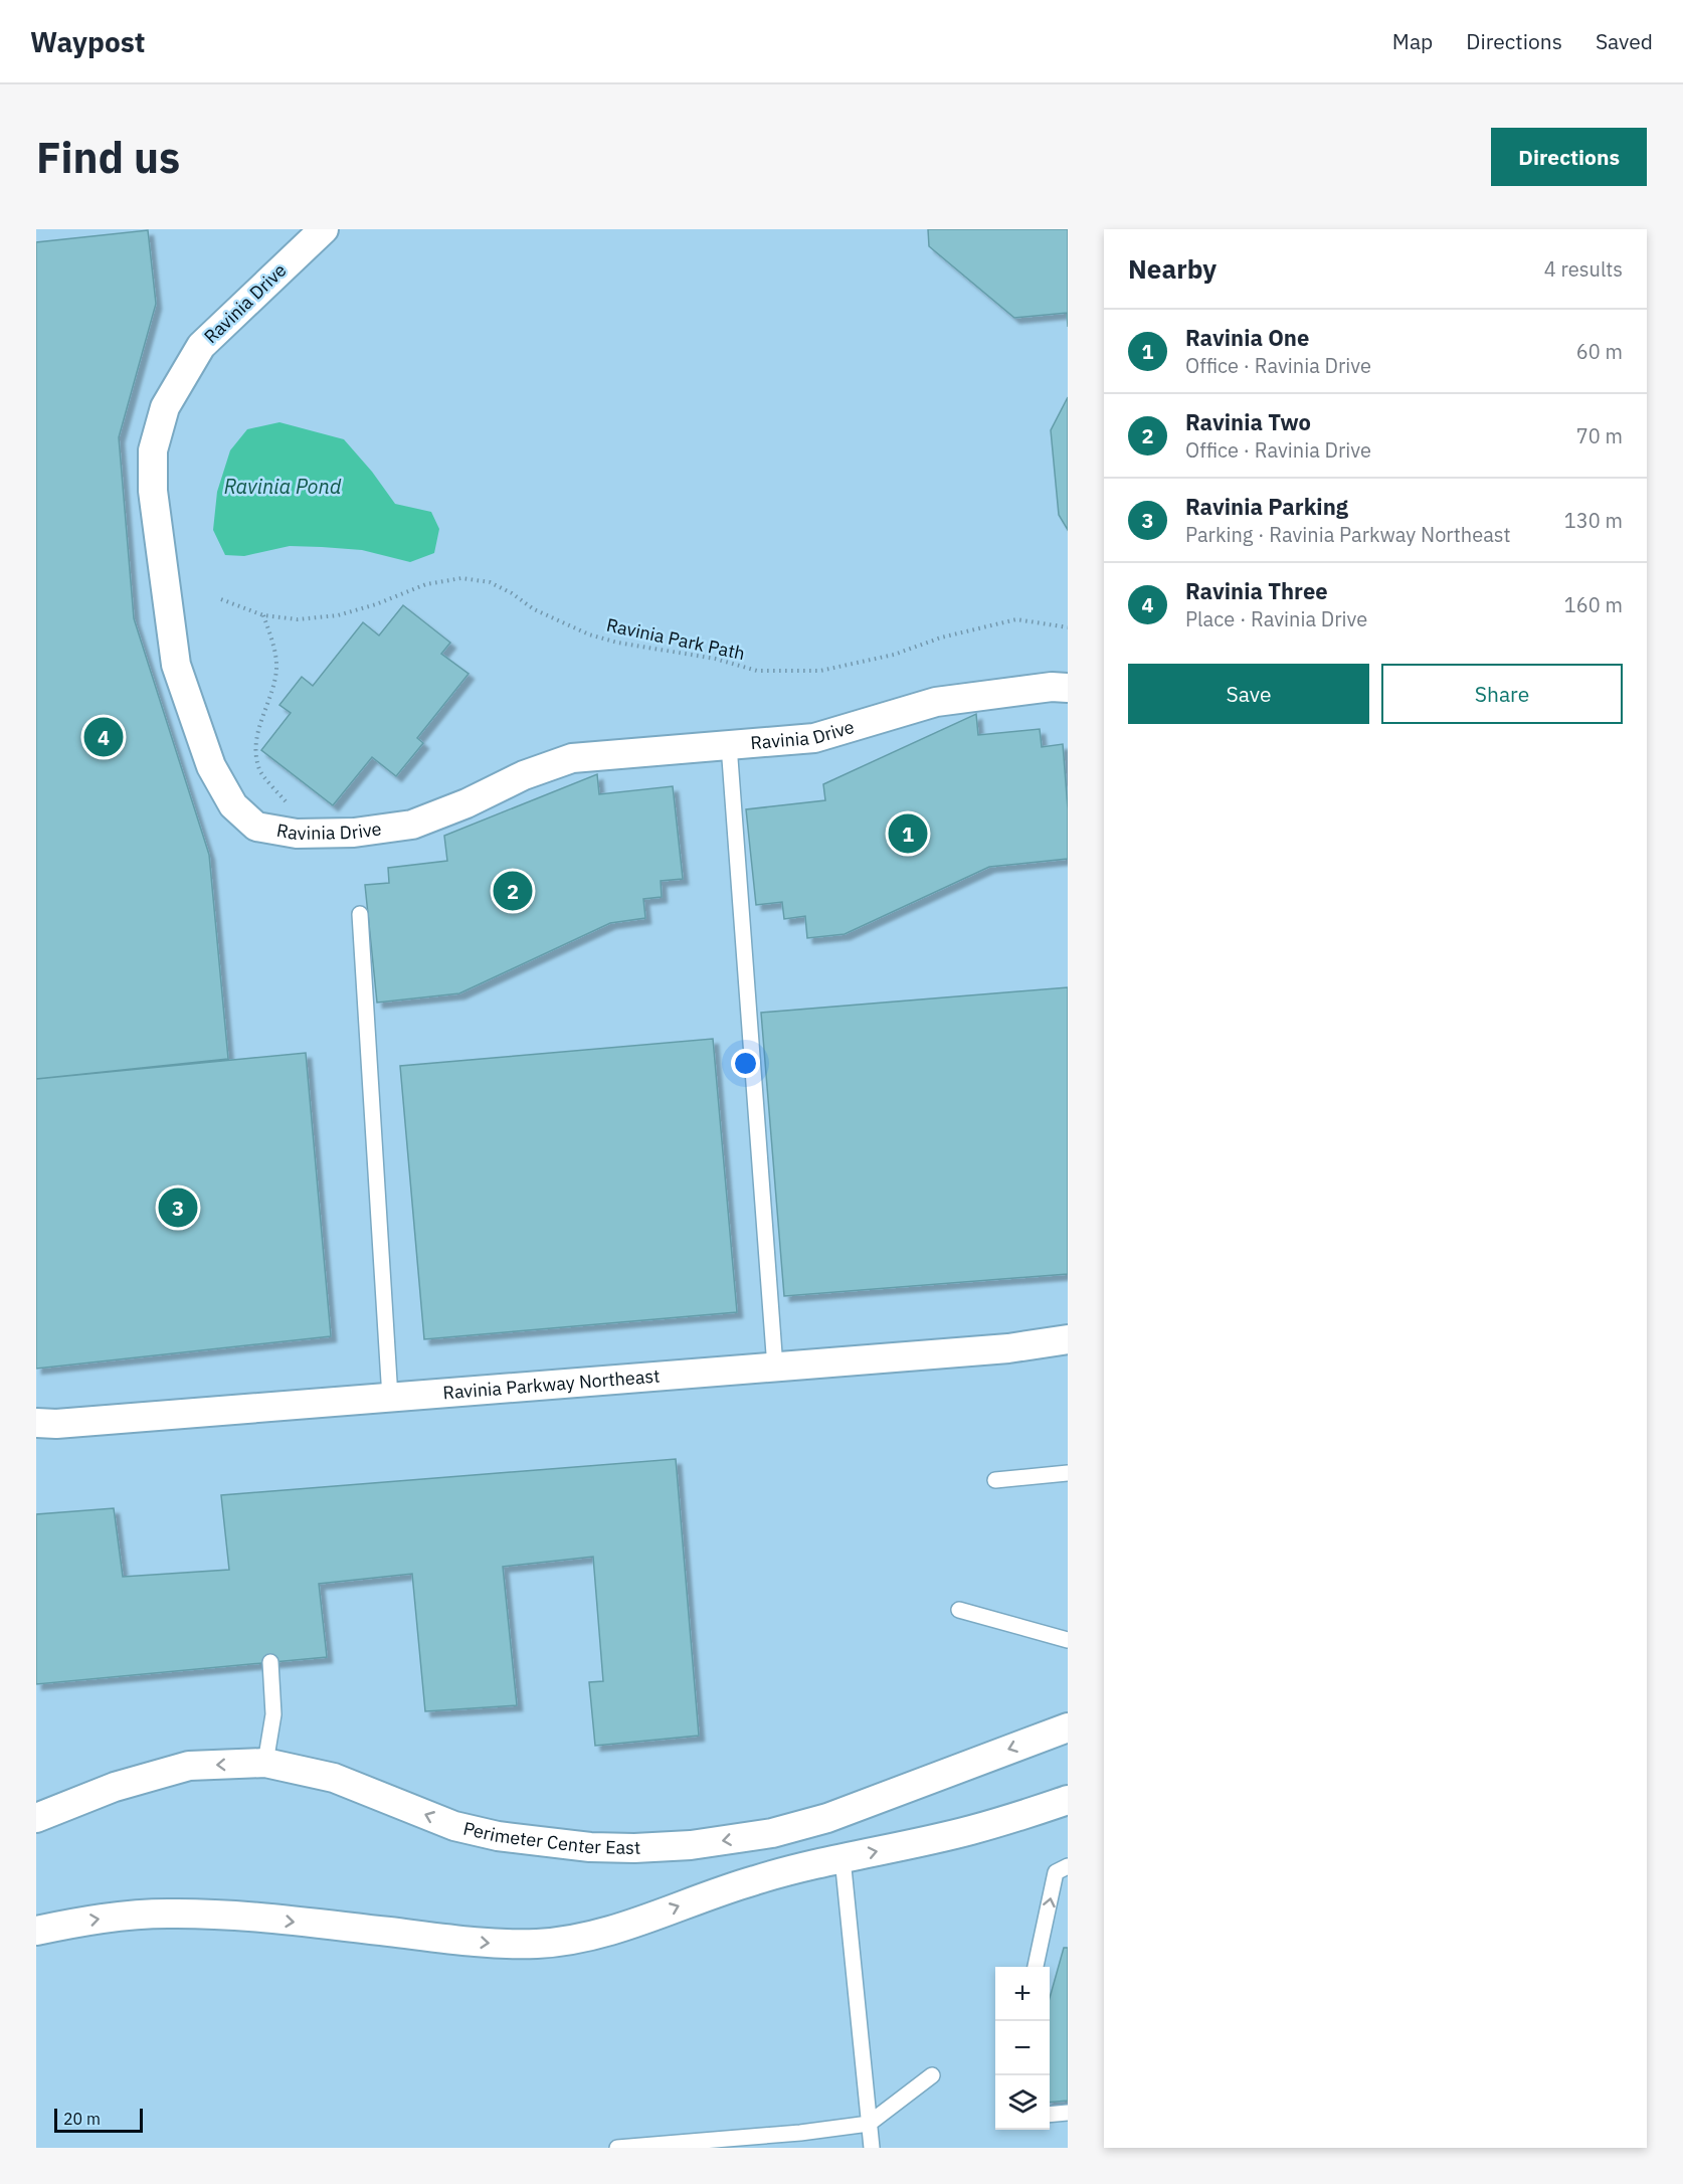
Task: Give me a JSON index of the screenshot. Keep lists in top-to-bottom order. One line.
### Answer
{"streets":{"street":["Ravinia Drive","Ravinia Parkway Northeast","Perimeter Center East"],"path":["Ravinia Park Path"]},"water":["Ravinia Pond"],"scale_bar":"20 m","page":{"header":"Waypost","nav":["Map","Directions","Saved"],"buttons":["Directions",["Save","Share"]],"title":"Find us","heading":["Nearby","4 results"],"list":[{"mark":"1","name":"Ravinia One","note":"Office · Ravinia Drive","value":"60 m"},{"mark":"2","name":"Ravinia Two","note":"Office · Ravinia Drive","value":"70 m"},{"mark":"3","name":"Ravinia Parking","note":"Parking · Ravinia Parkway Northeast","value":"130 m"},{"mark":"4","name":"Ravinia Three","note":"Place · Ravinia Drive","value":"160 m"}],"pins":["4","1","2","3"],"map_buttons":["+","−"],"scale":"20 m"}}
